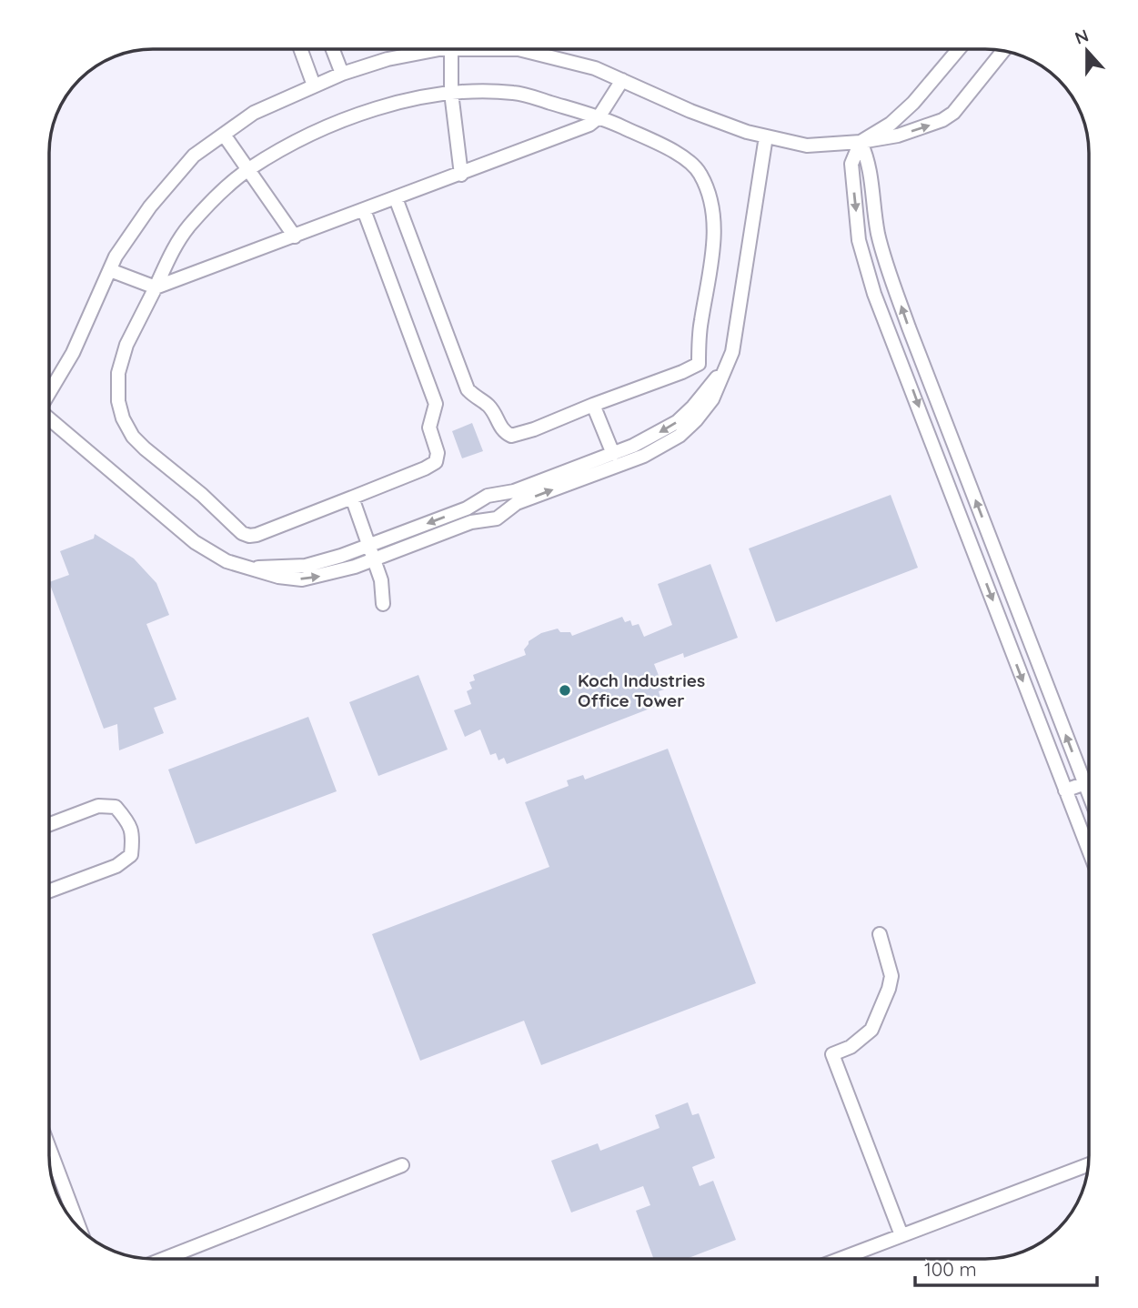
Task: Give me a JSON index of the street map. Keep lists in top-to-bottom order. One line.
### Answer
{"places":["Koch Industries Office Tower"],"scale_bar":"100 m","north":"top"}
